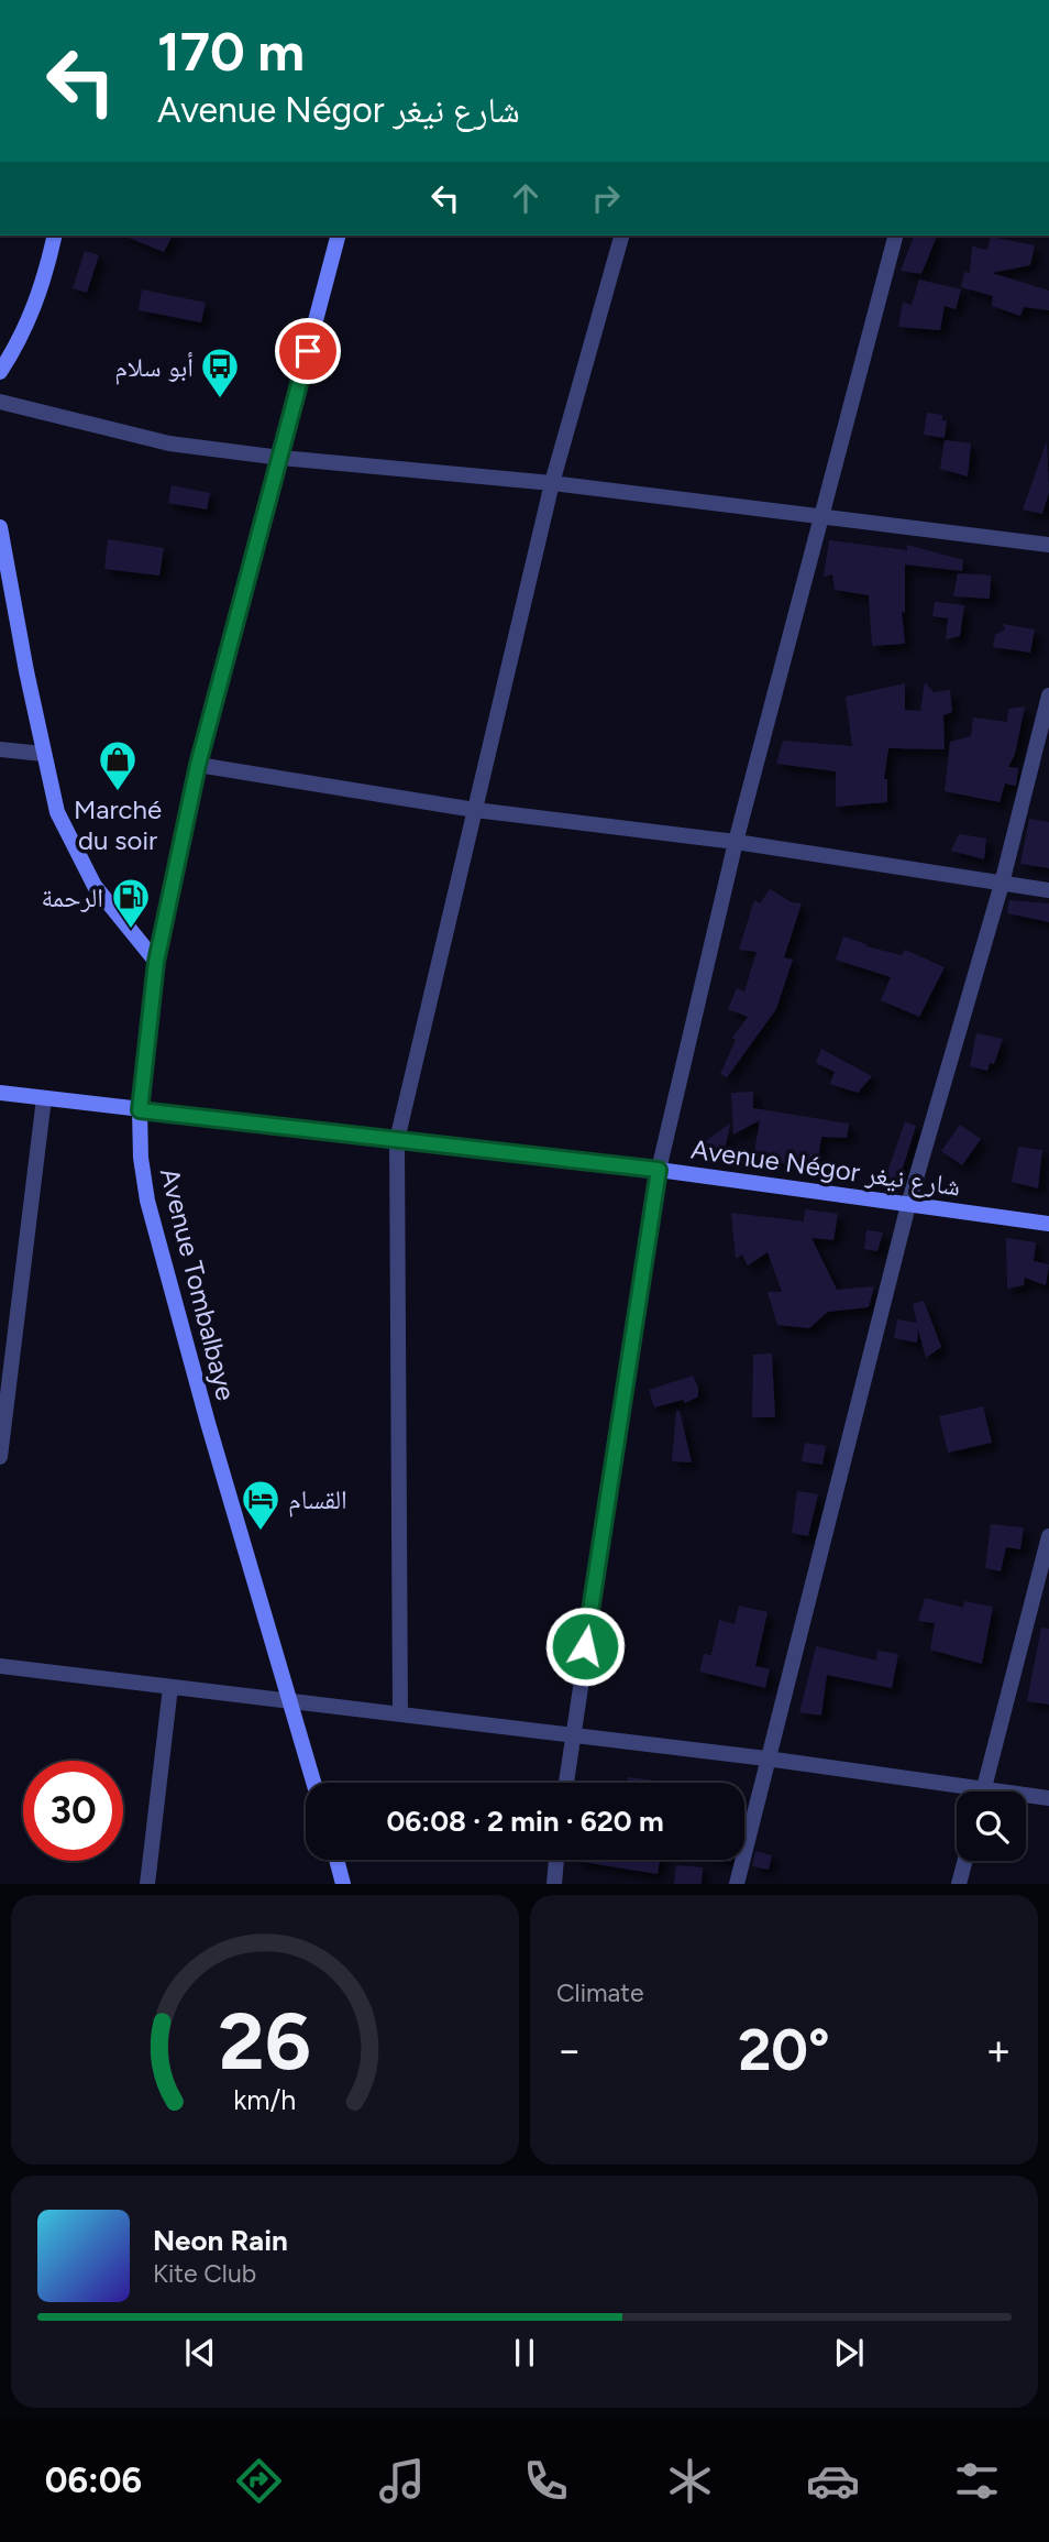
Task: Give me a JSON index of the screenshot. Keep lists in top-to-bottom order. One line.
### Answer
{"streets":{"main road":["Avenue Négor شارع نيغر","Avenue Tombalbaye"]},"crossings":[["Avenue Négor شارع نيغر","Avenue Tombalbaye"]],"places":{"bus stop":["أبو سلام"],"shop":["Marché du soir"],"fuel station":["الرحمة"],"hotel":["القسام"]},"page":{"turn":["170 m","Avenue Négor شارع نيغر"],"limit":"30","trip":"06:08 · 2 min · 620 m","tile":"Climate","heat":["−","20°","+"],"song":["Neon Rain","Kite Club"],"tabs":"06:06","gauge":["26","km/h"]}}
